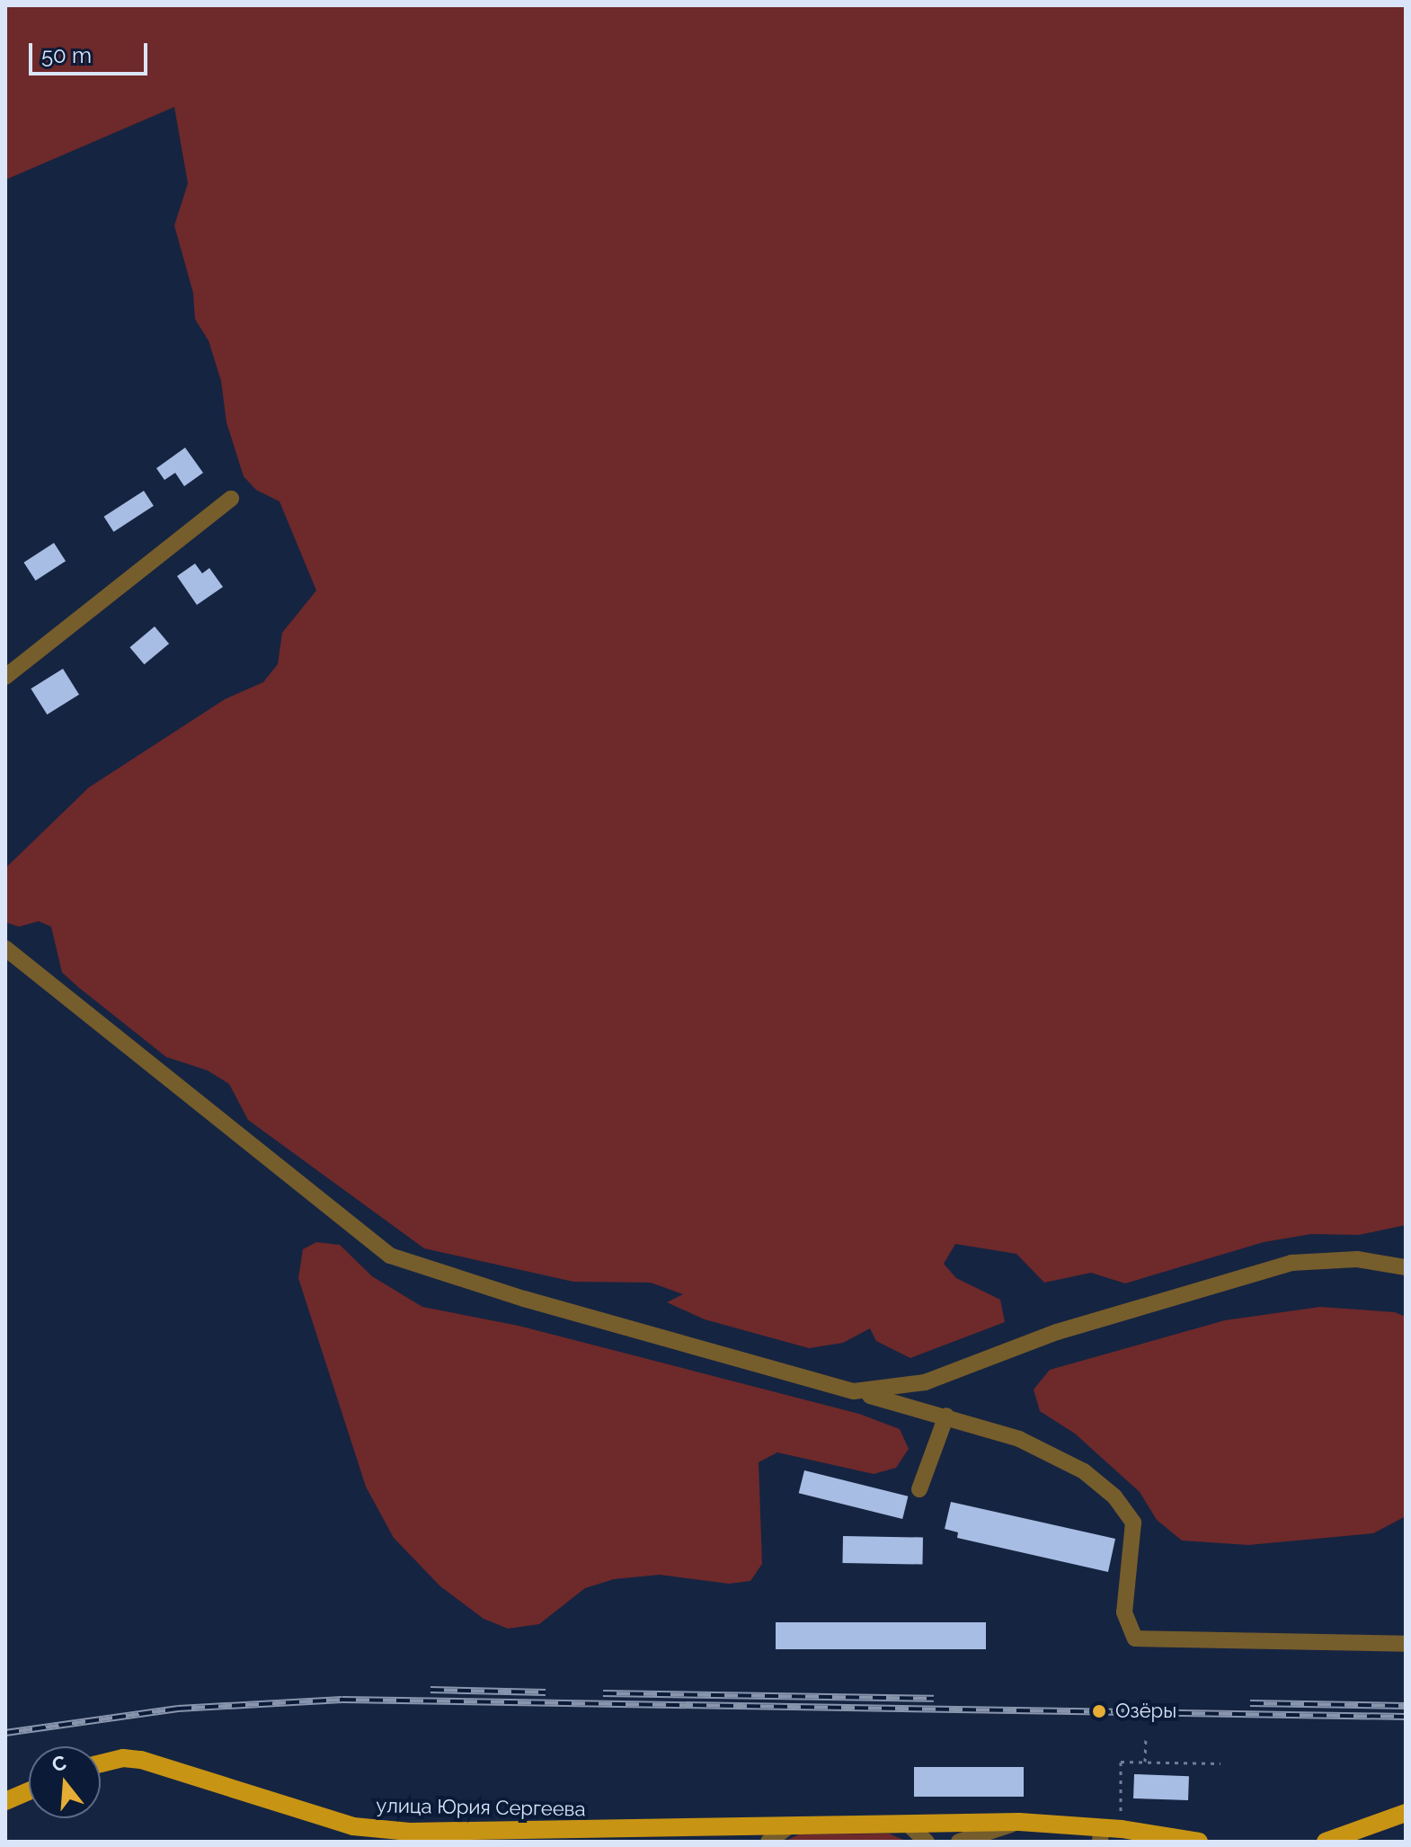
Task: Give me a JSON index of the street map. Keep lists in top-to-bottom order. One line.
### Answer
{"streets":{"main road":["улица Юрия Сергеева"]},"places":["Озёры"],"scale_bar":"50 m","north":"top"}
